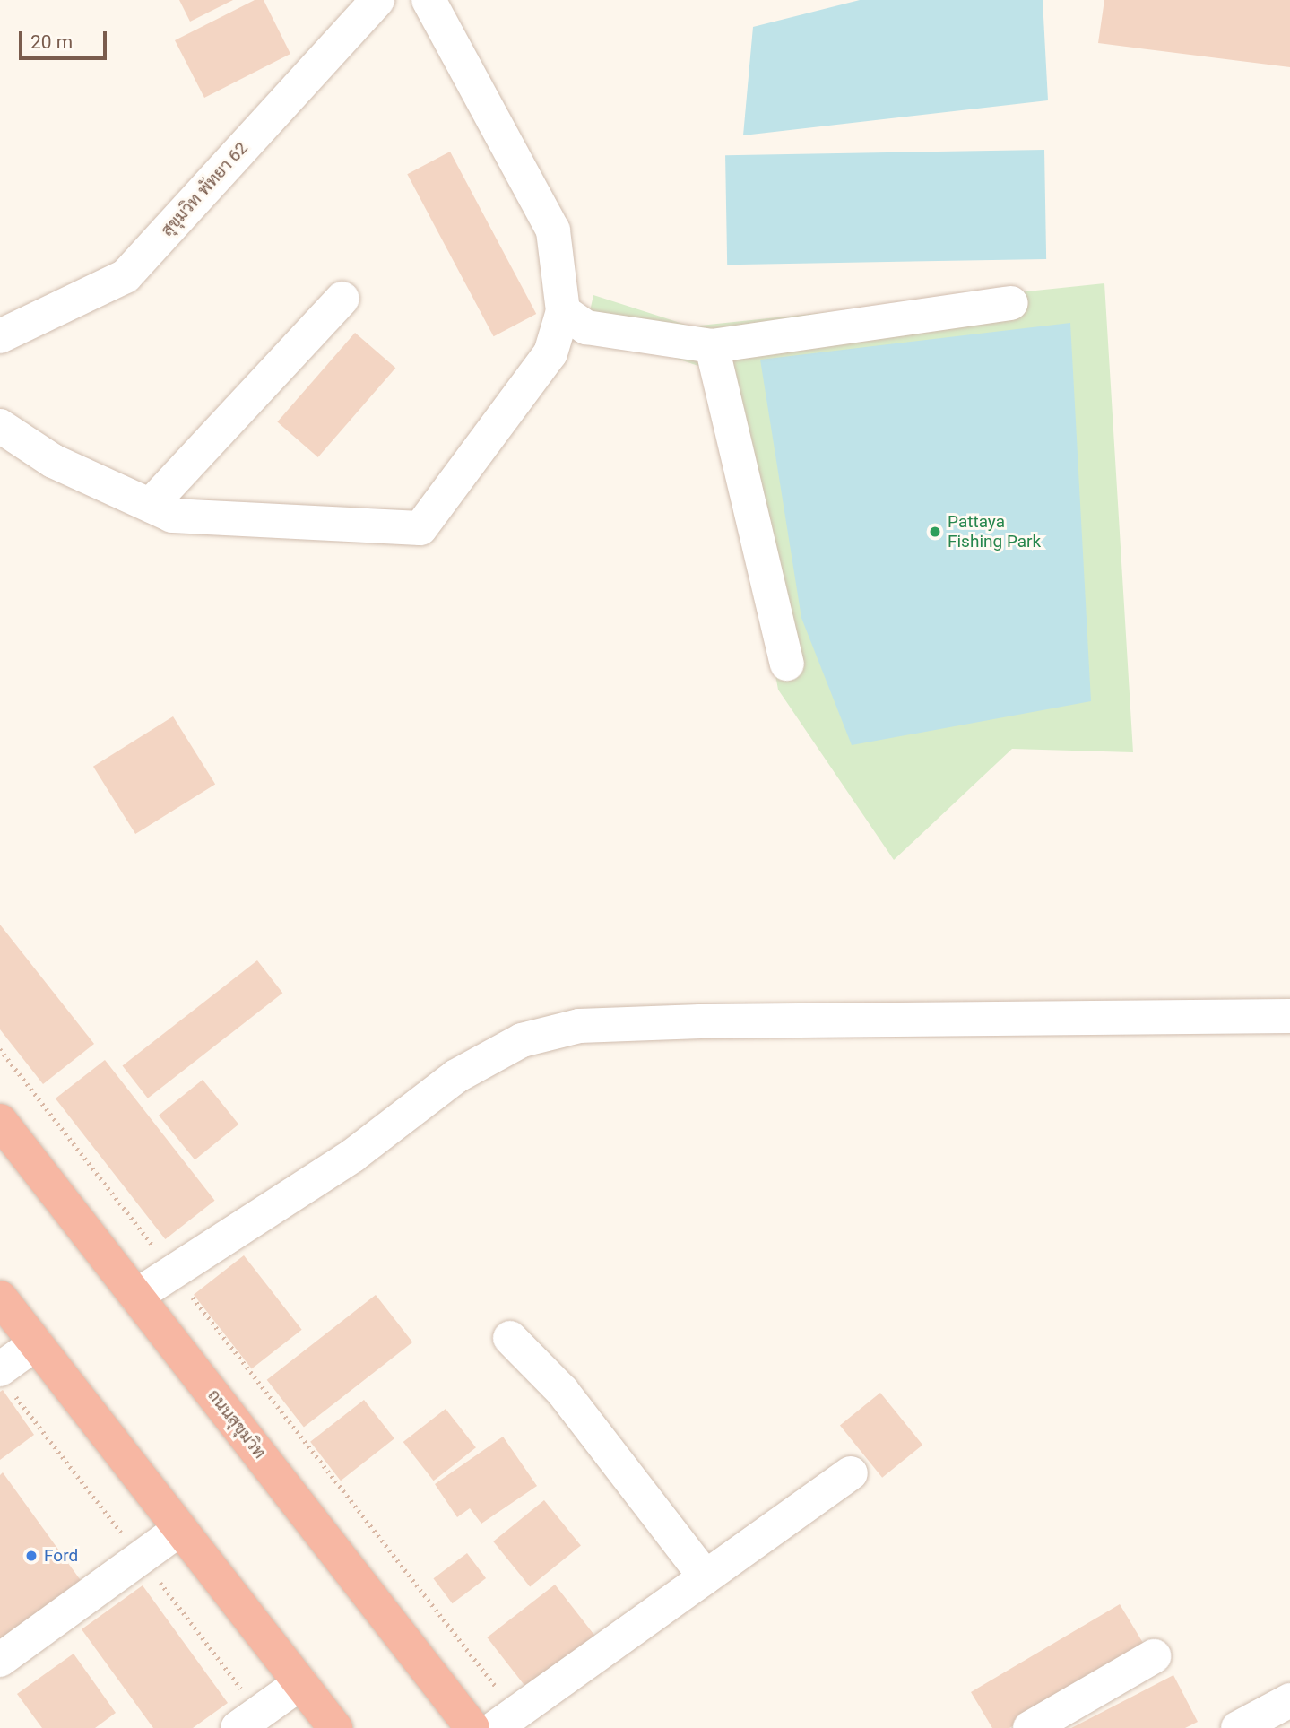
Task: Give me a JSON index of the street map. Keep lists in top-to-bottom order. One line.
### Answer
{"streets":{"highway":["ถนนสุขุมวิท"],"street":["สุขุมวิท พัทยา 62"]},"places":["Pattaya Fishing Park","Ford"],"scale_bar":"20 m"}
